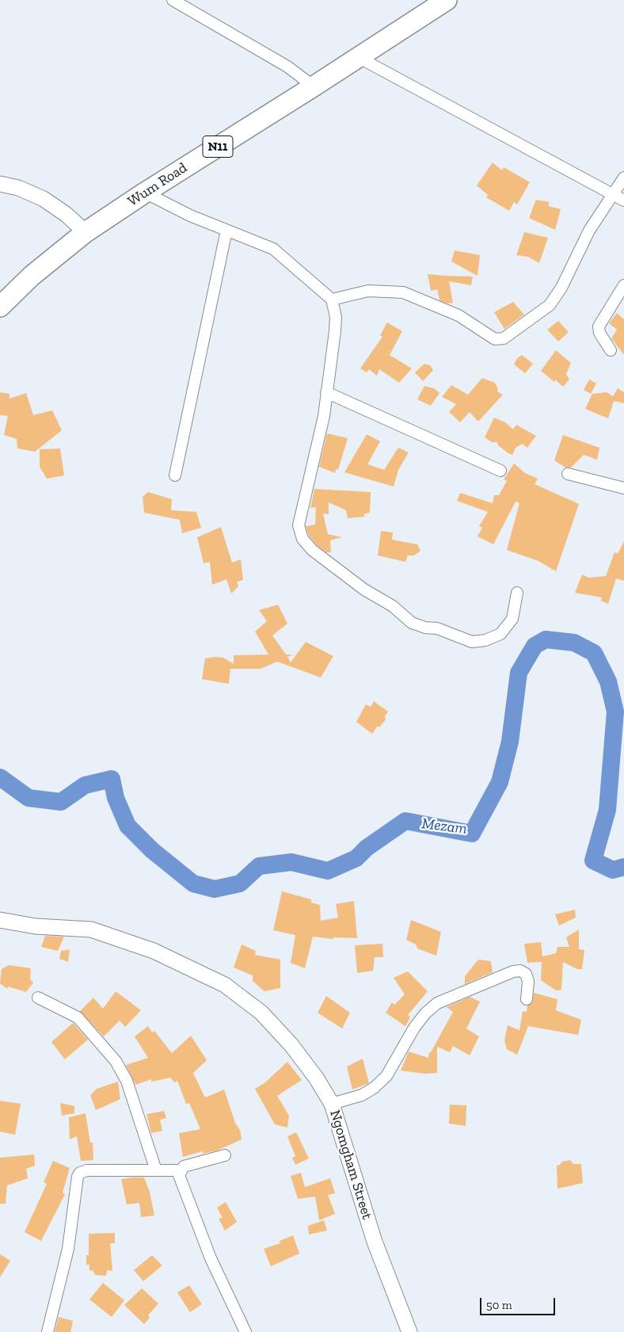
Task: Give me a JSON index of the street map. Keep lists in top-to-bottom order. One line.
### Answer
{"streets":{"highway":["N11","Wum Road"],"main road":["Ngomgham Street"]},"water":["Mezam"],"scale_bar":"50 m"}
